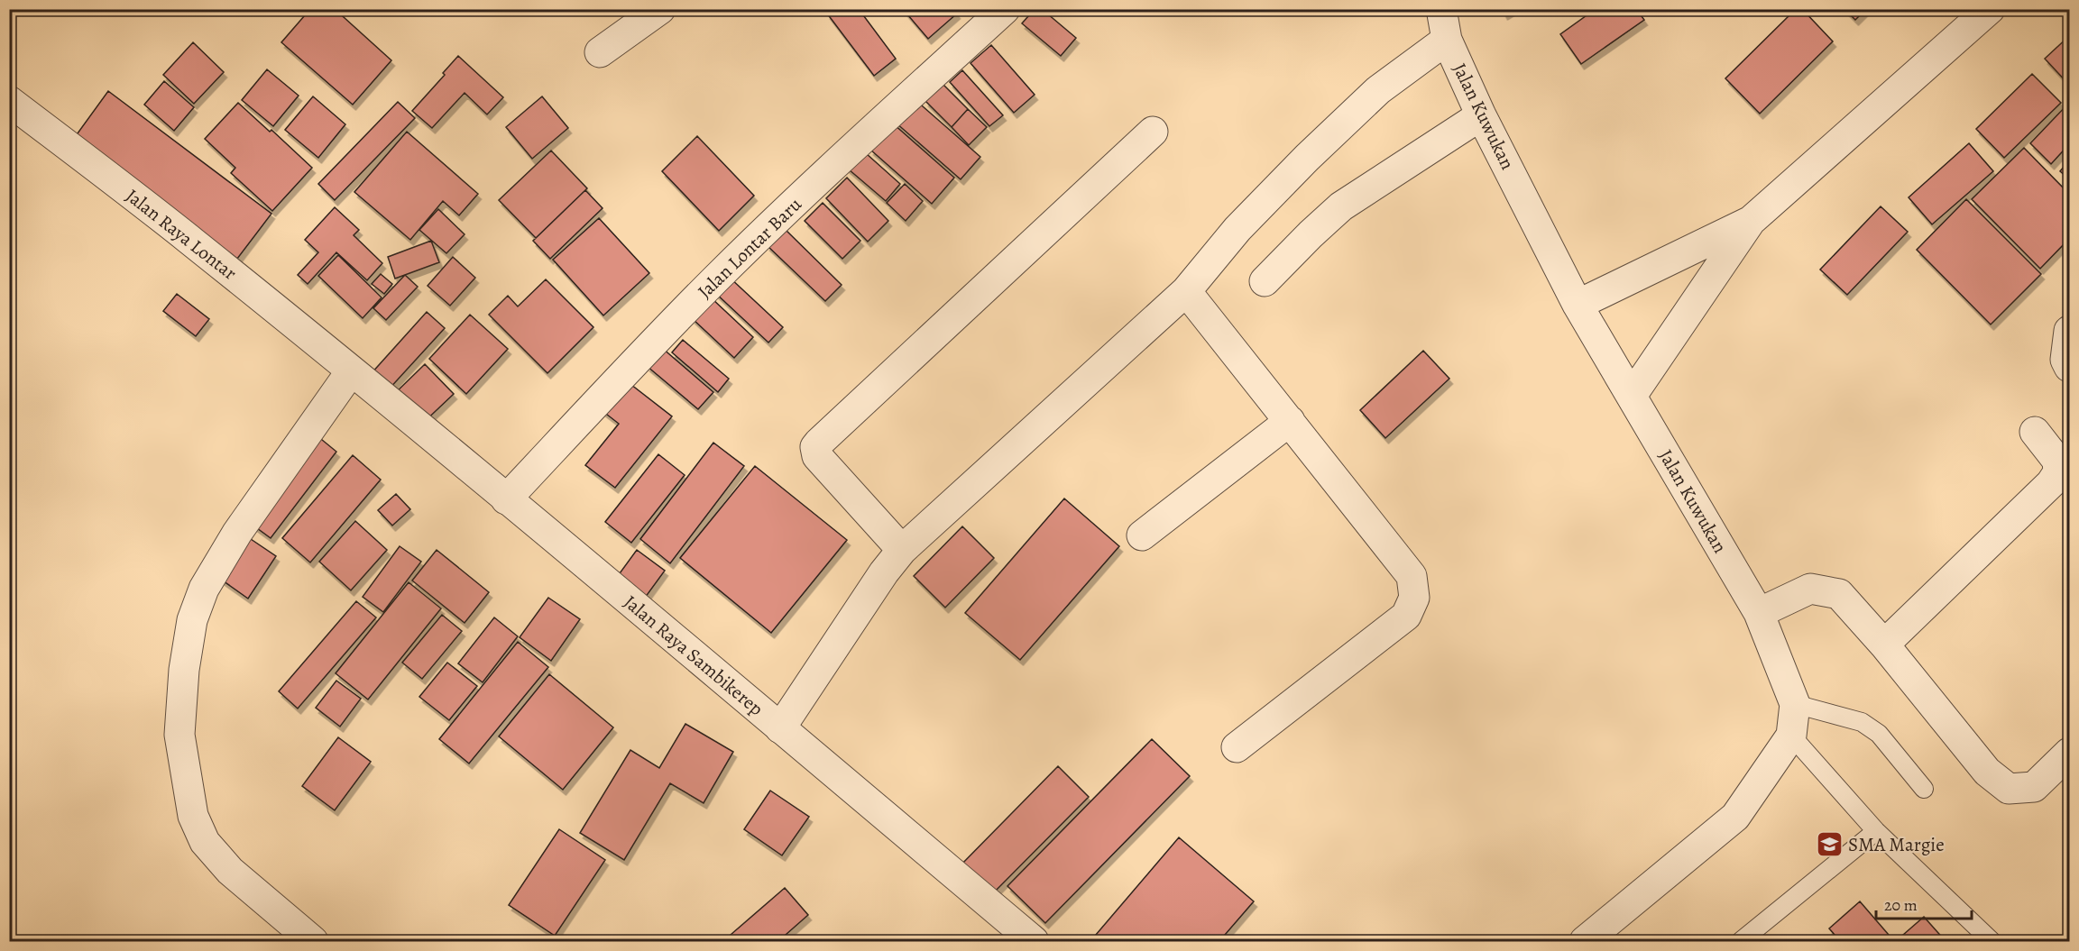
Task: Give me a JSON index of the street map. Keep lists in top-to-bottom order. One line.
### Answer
{"streets":{"street":["Jalan Kuwukan","Jalan Raya Lontar","Jalan Lontar Baru","Jalan Raya Sambikerep"]},"crossings":[["Jalan Raya Lontar","Jalan Raya Sambikerep"],["Jalan Lontar Baru","Jalan Raya Sambikerep"]],"places":{"school or university":["SMA Margie"]},"scale_bar":"20 m"}
